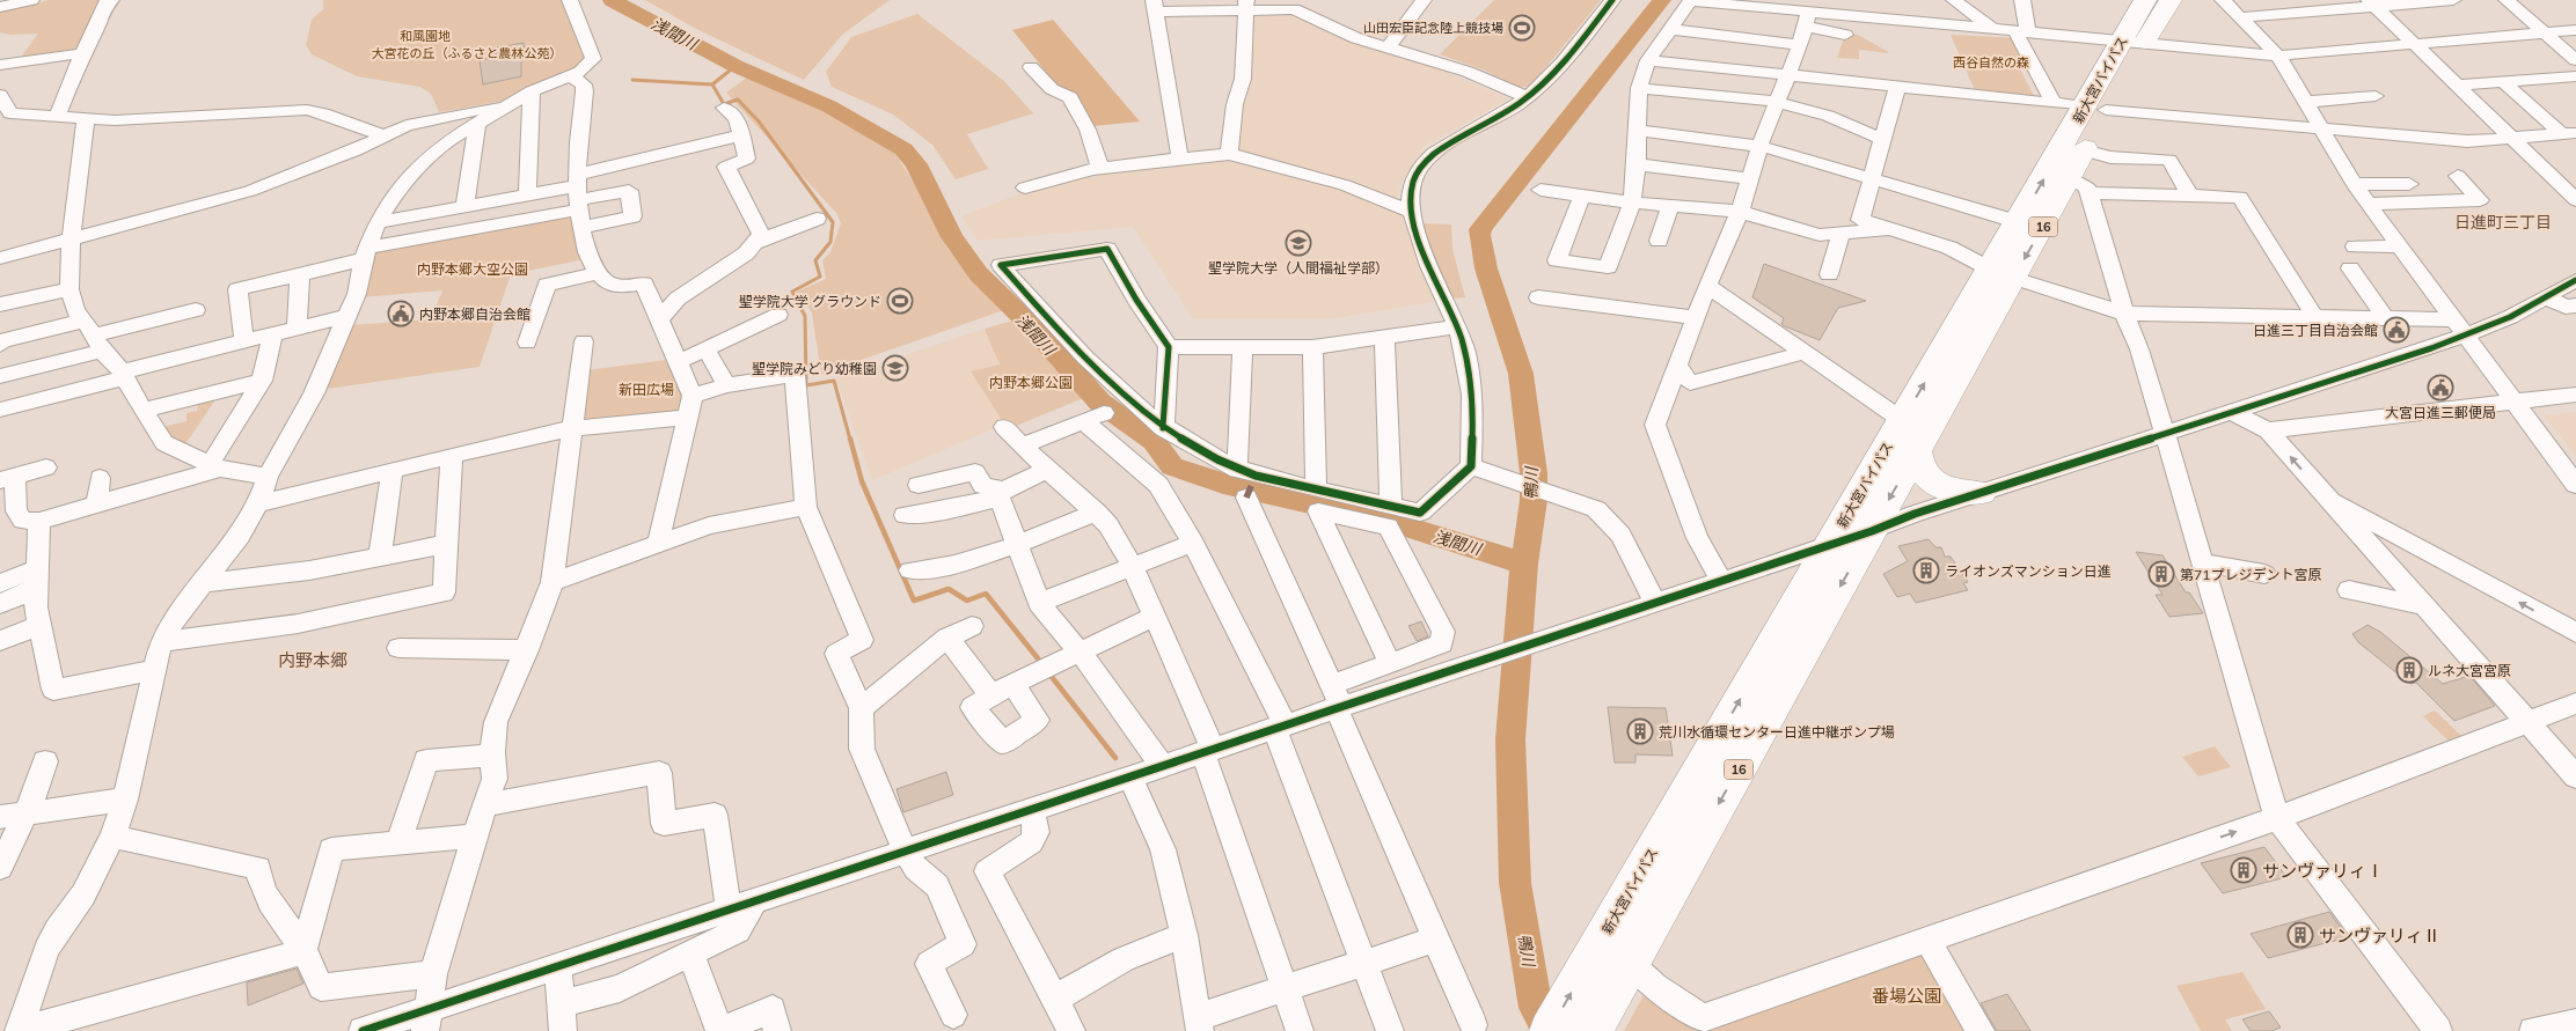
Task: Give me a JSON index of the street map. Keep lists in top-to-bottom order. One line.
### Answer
{"streets":{"highway":["新大宮バイパス","16"]},"districts":["日進町三丁目","内野本郷"],"water":["浅間川","鴨川"],"parks":["和風園地","大宮花の丘（ふるさと農林公苑）","西谷自然の森","内野本郷大空公園","内野本郷公園","新田広場","番場公園"],"places":{"sports":["山田宏臣記念陸上競技場","聖学院大学 グラウンド"],"school or university":["聖学院大学（人間福祉学部）","聖学院みどり幼稚園"],"public building":["内野本郷自治会館","日進三丁目自治会館","大宮日進三郵便局"],"building":["ライオンズマンション日進","第71プレジデント宮原","ルネ大宮宮原","荒川水循環センター日進中継ポンプ場","サンヴァリィⅠ","サンヴァリィⅡ"]}}
